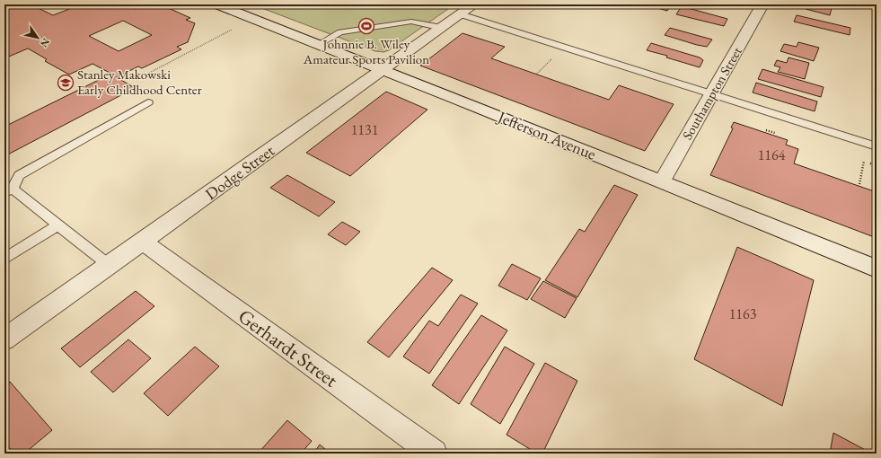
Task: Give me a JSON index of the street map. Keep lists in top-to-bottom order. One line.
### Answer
{"streets":{"street":["Southampton Street","Jefferson Avenue","Dodge Street","Gerhardt Street"]},"crossings":[["Southampton Street","Jefferson Avenue"],["Jefferson Avenue","Dodge Street"],["Dodge Street","Gerhardt Street"]],"places":{"sports":["Johnnie B. Wiley Amateur Sports Pavilion"],"school or university":["Stanley Makowski Early Childhood Center"]},"house_numbers":["1131","1164","1163"],"north":"bottom right"}
